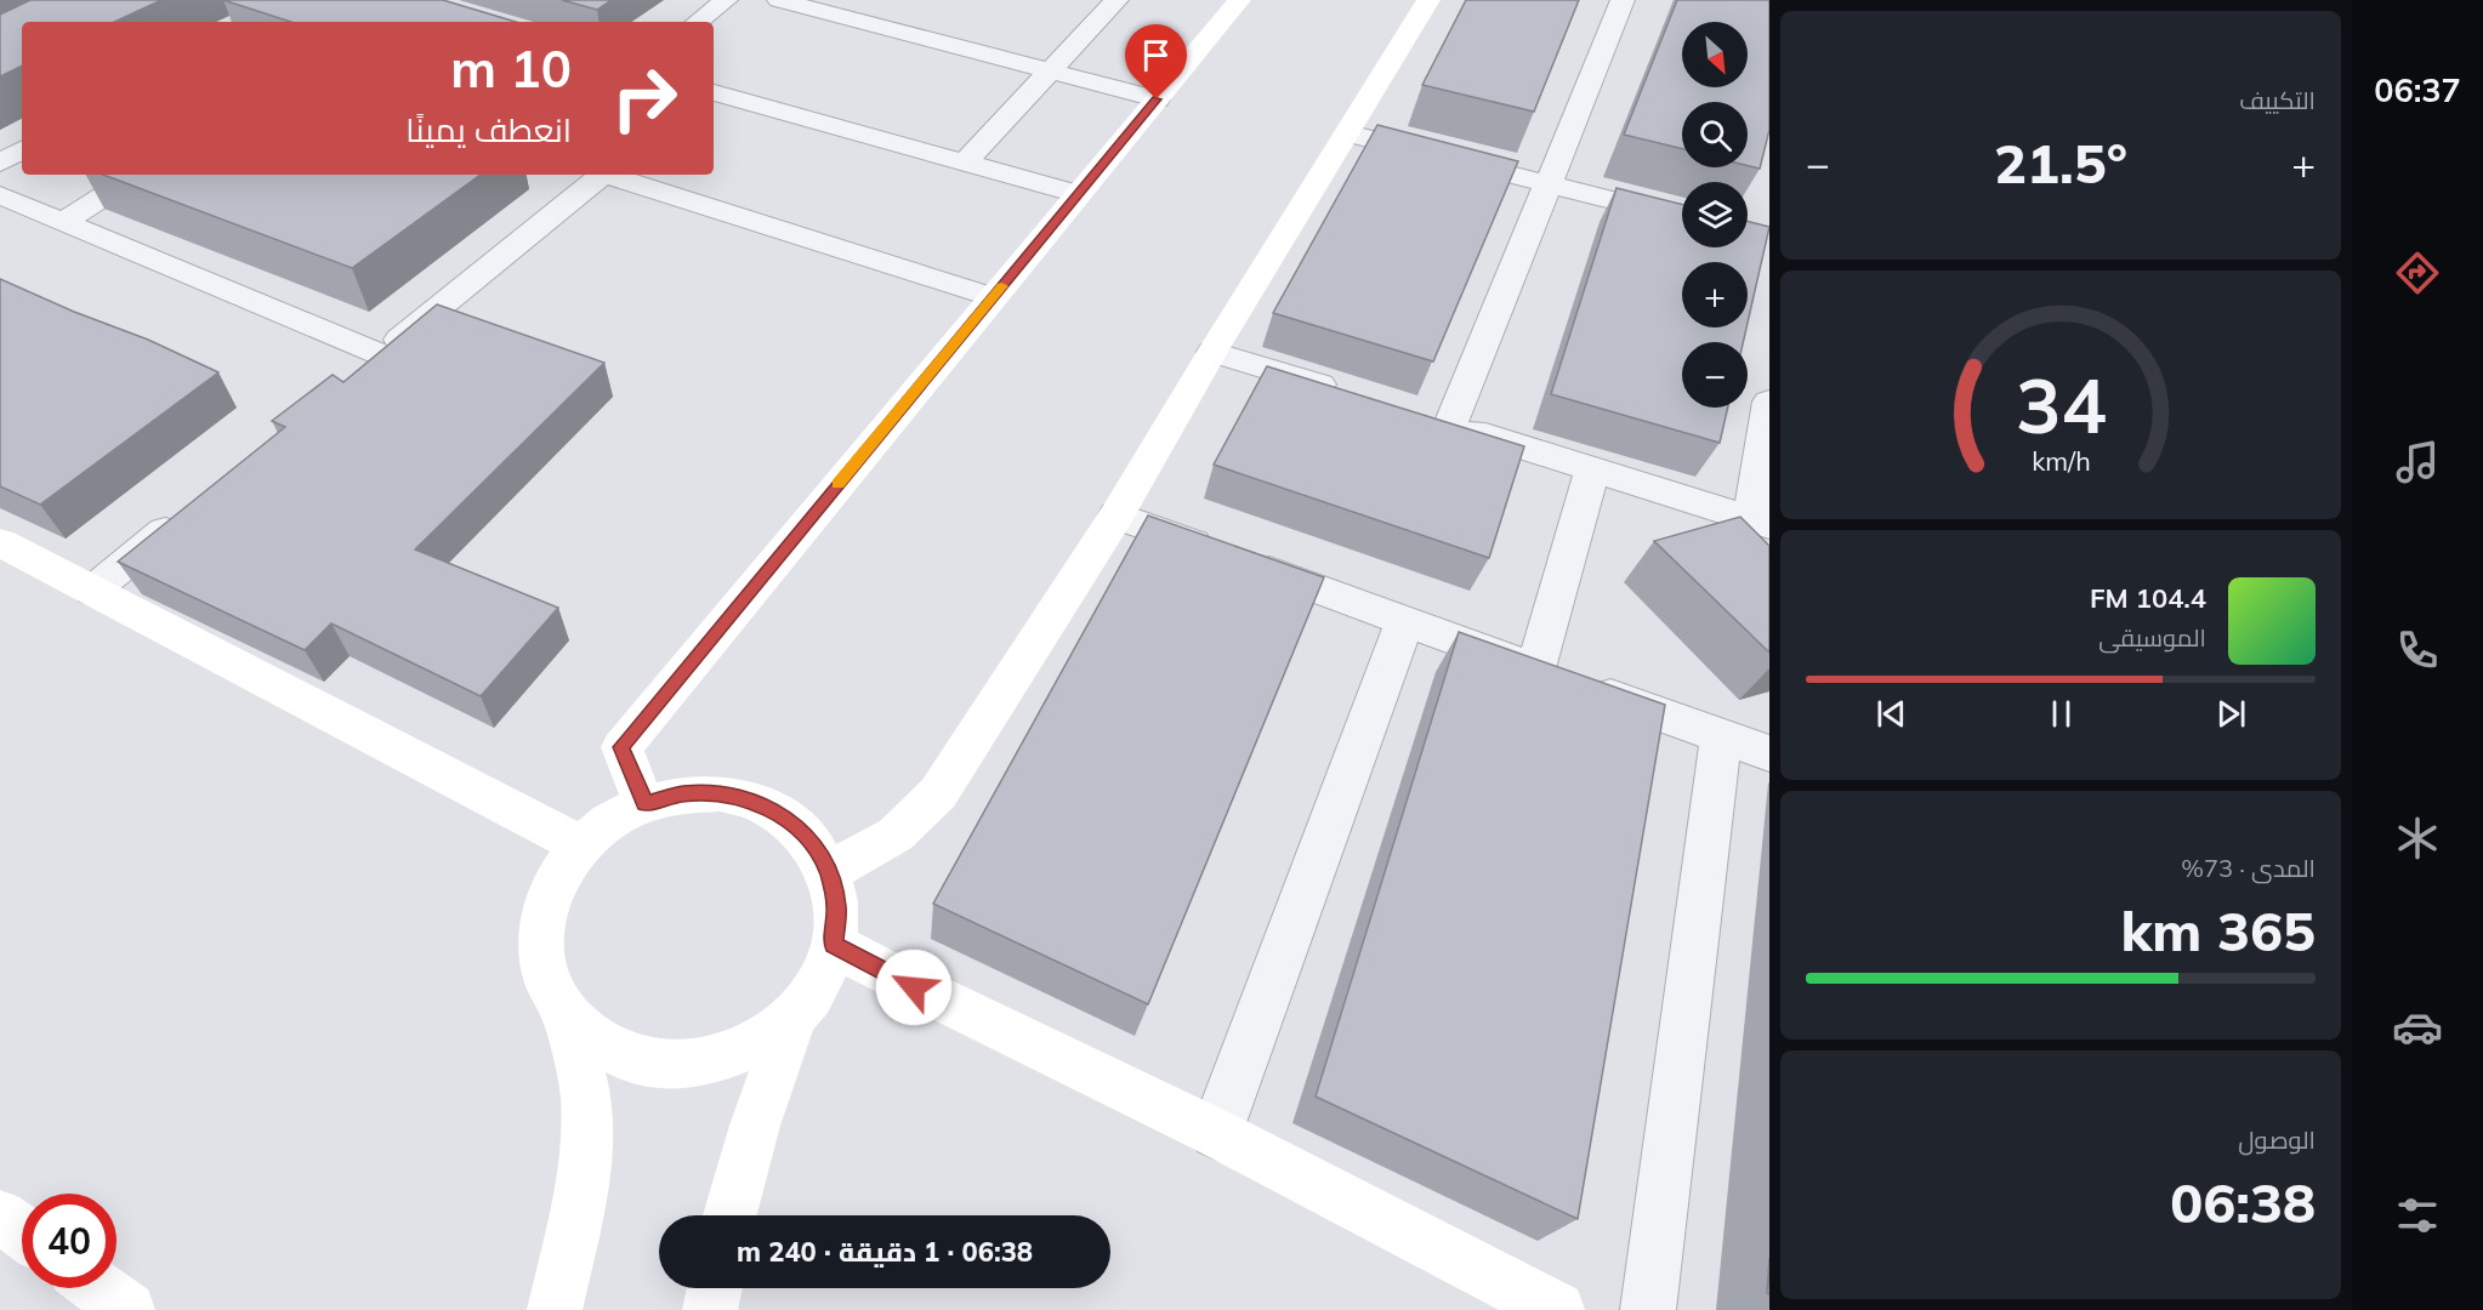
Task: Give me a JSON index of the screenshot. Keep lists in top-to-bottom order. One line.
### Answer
{"north":"bottom right","page":{"tabs":"06:37","tile":["التكييف",["المدى · 73%","365 km"],["الوصول","06:38"]],"map_buttons":["+","−"],"turn":["10 m","انعطف يمينًا"],"heat":["−","21.5°","+"],"song":["104.4 FM","الموسيقى"],"limit":"40","trip":"06:38 · 1 دقيقة · 240 m","gauge":["34","km/h"]}}
